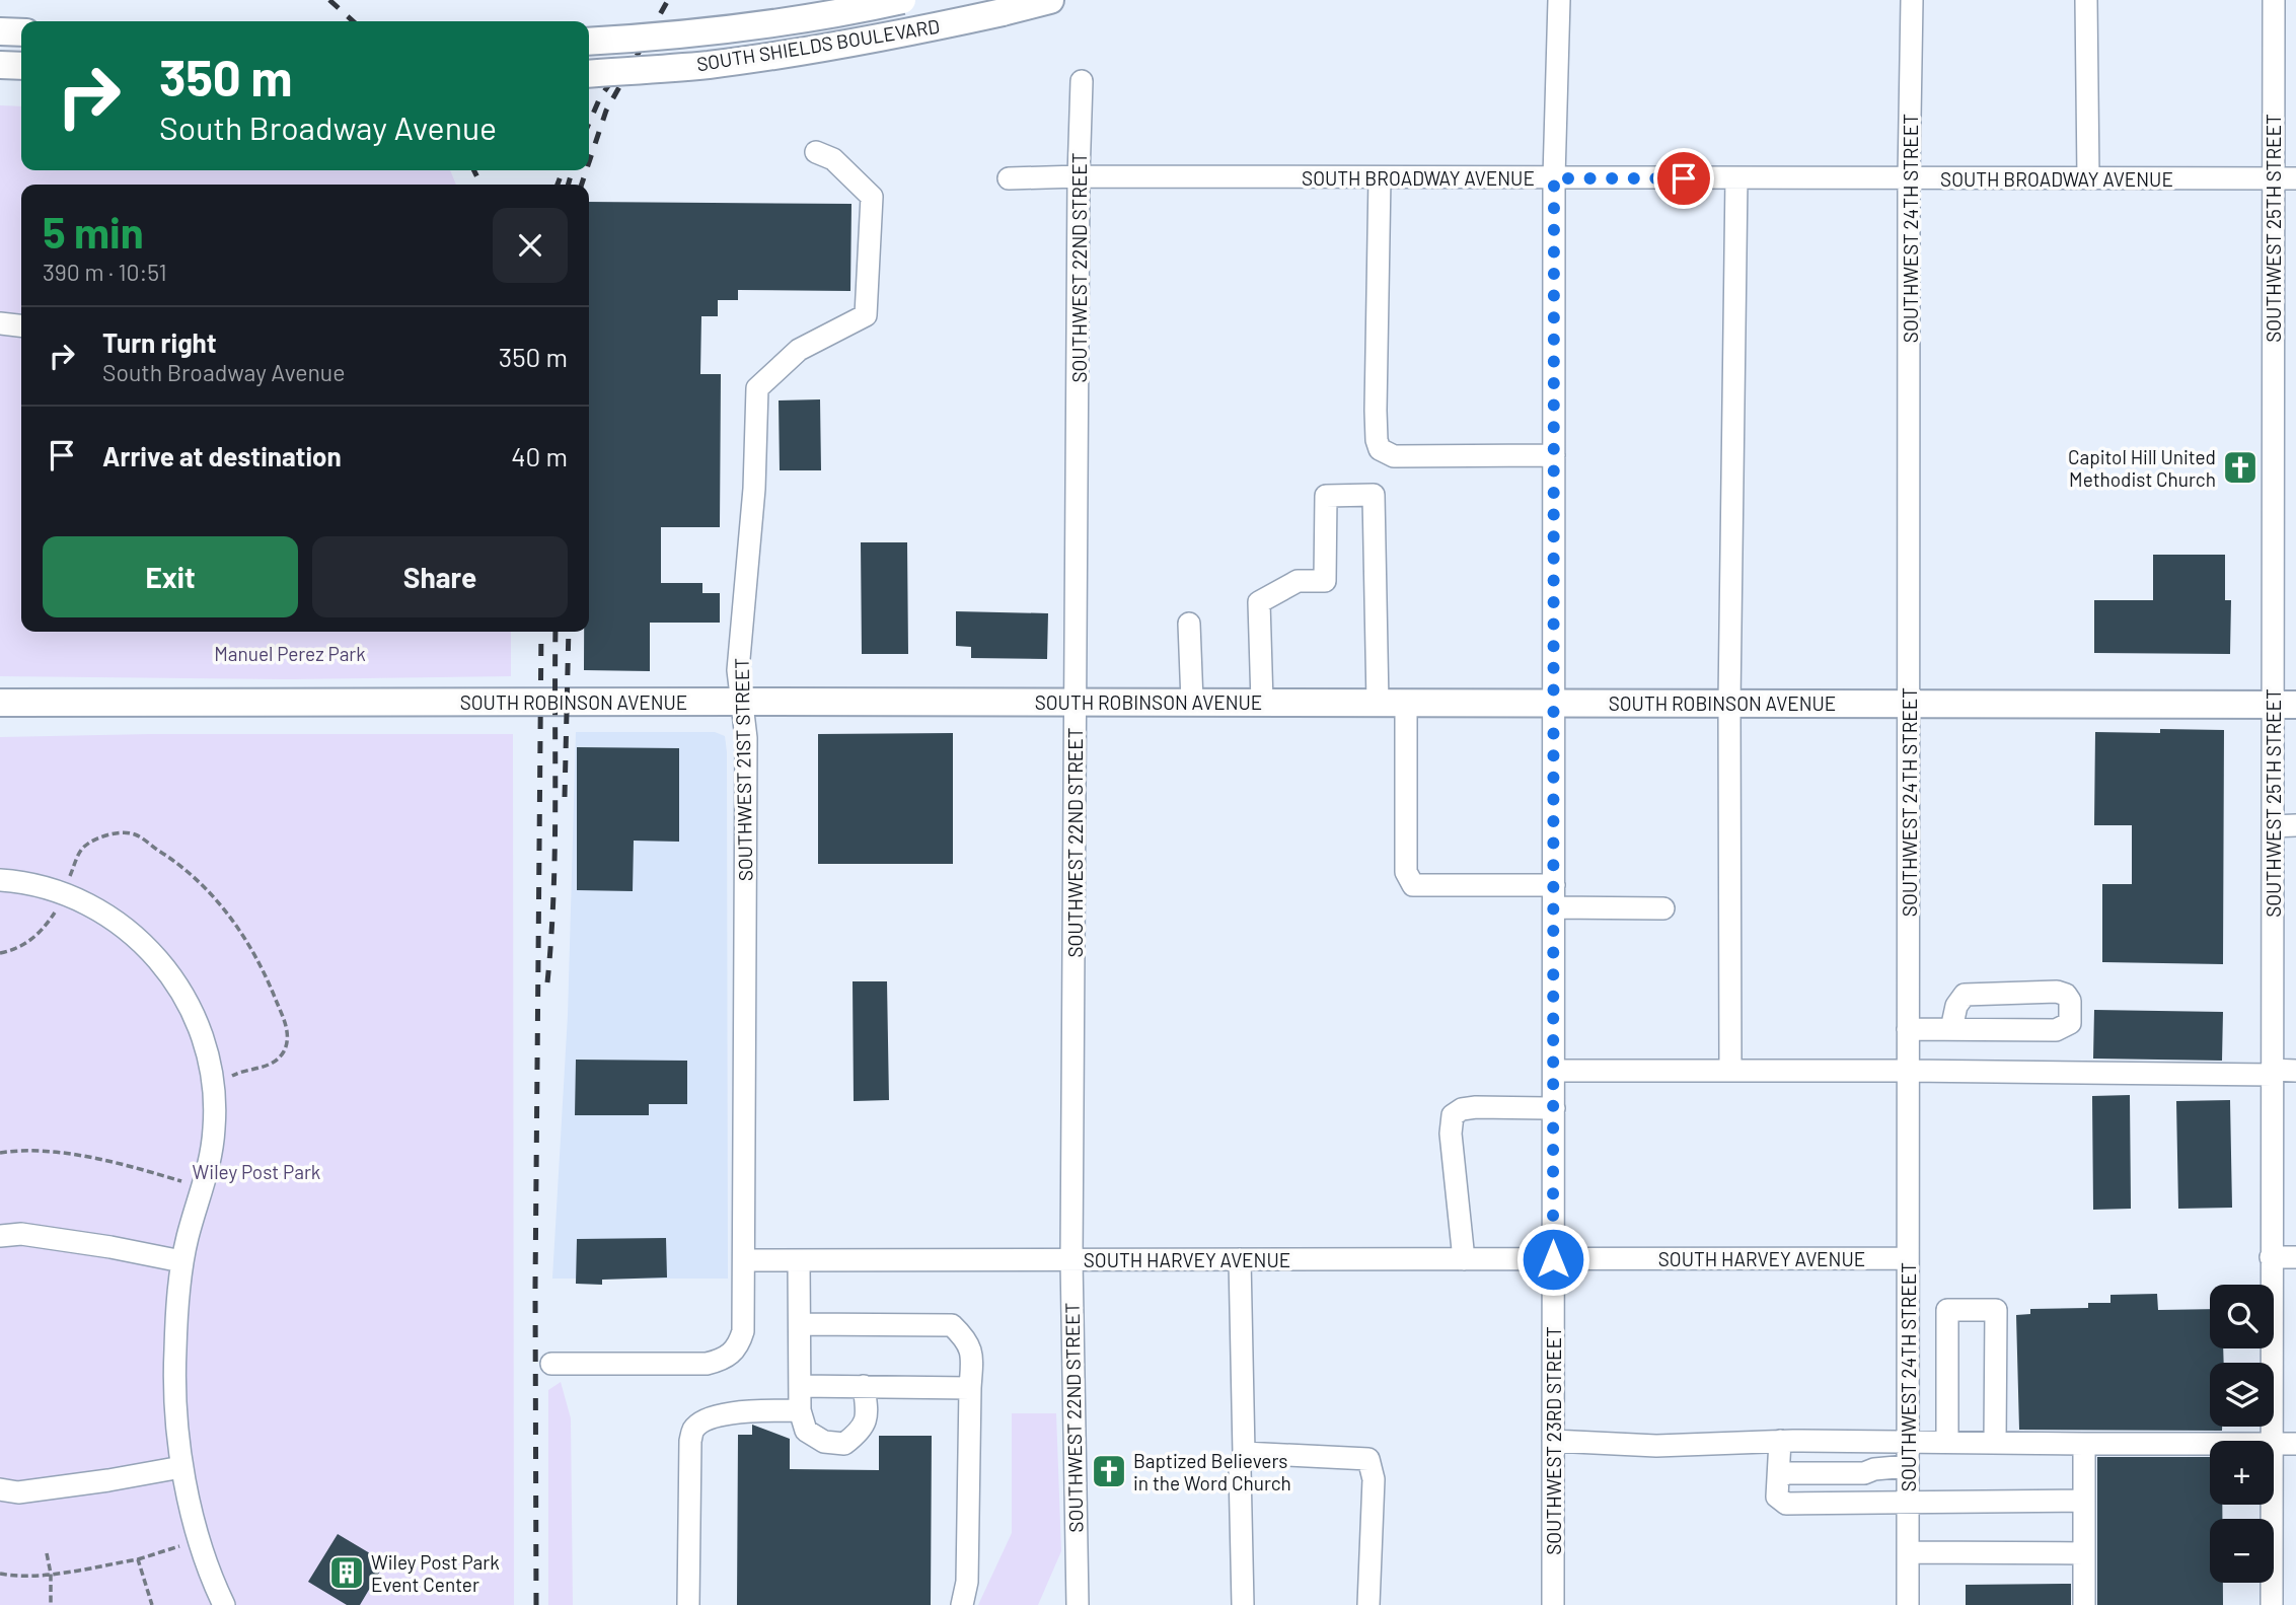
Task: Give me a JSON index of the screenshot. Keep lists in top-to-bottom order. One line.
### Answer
{"streets":{"main road":["SOUTH SHIELDS BOULEVARD","SOUTH ROBINSON AVENUE"],"street":["SOUTH BROADWAY AVENUE","SOUTHWEST 24TH STREET","SOUTHWEST 25TH STREET","SOUTHWEST 22ND STREET","SOUTHWEST 21ST STREET","SOUTH HARVEY AVENUE","SOUTHWEST 23RD STREET"]},"crossings":[["SOUTH BROADWAY AVENUE","SOUTHWEST 24TH STREET"],["SOUTH BROADWAY AVENUE","SOUTHWEST 25TH STREET"],["SOUTH BROADWAY AVENUE","SOUTHWEST 22ND STREET"],["SOUTH BROADWAY AVENUE","SOUTHWEST 23RD STREET"],["SOUTHWEST 24TH STREET","SOUTH ROBINSON AVENUE"],["SOUTHWEST 24TH STREET","SOUTH HARVEY AVENUE"],["SOUTHWEST 25TH STREET","SOUTH ROBINSON AVENUE"],["SOUTHWEST 22ND STREET","SOUTH ROBINSON AVENUE"],["SOUTHWEST 22ND STREET","SOUTH HARVEY AVENUE"],["SOUTH ROBINSON AVENUE","SOUTHWEST 21ST STREET"],["SOUTH ROBINSON AVENUE","SOUTHWEST 23RD STREET"],["SOUTHWEST 21ST STREET","SOUTH HARVEY AVENUE"],["SOUTH HARVEY AVENUE","SOUTHWEST 23RD STREET"]],"parks":["Manuel Perez Park","Wiley Post Park"],"places":{"church":["Capitol Hill United Methodist Church","Baptized Believers in the Word Church"],"building":["Wiley Post Park Event Center"]},"page":{"turn":["350 m","South Broadway Avenue"],"heading":["5 min","390 m · 10:51"],"list":[{"name":"Turn right","note":"South Broadway Avenue","value":"350 m"},{"name":"Arrive at destination","value":"40 m"}],"buttons":["Exit","Share"],"map_buttons":["+","−"]}}
